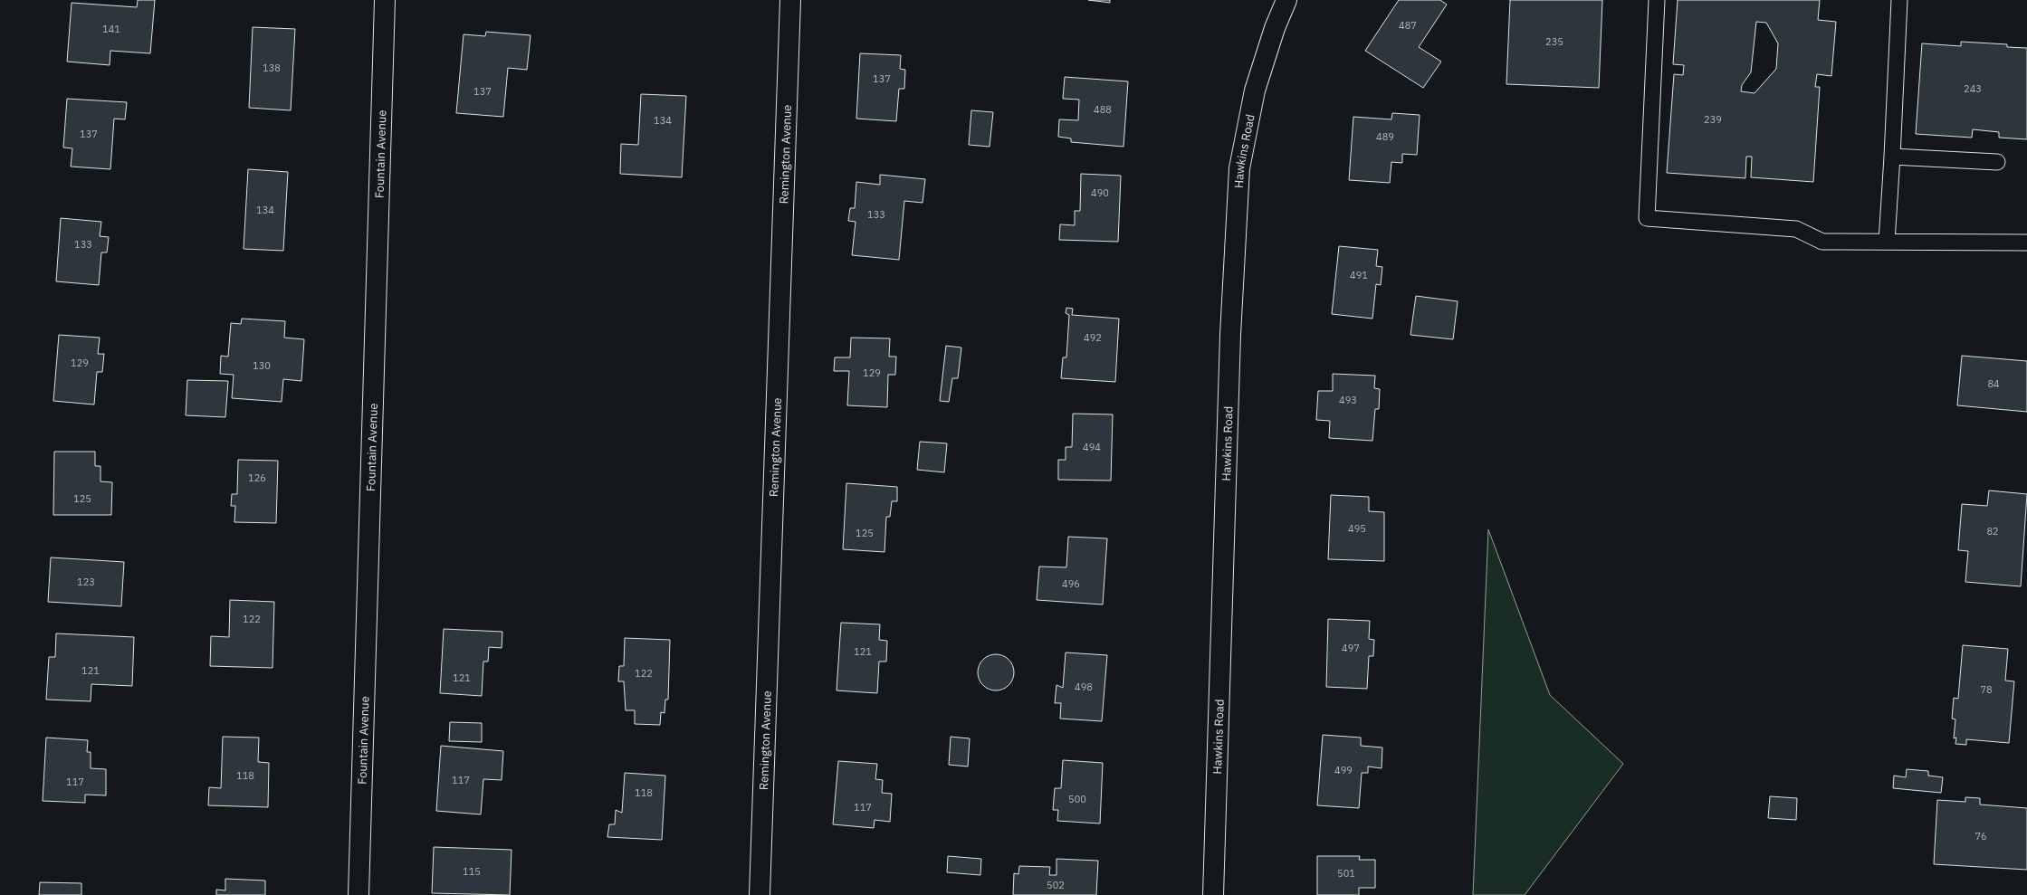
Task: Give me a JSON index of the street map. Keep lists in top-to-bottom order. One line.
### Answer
{"streets":{"street":["Hawkins Road","Fountain Avenue","Remington Avenue"]},"house_numbers":["487","141","235","138","137","243","137","488","239","134","137","489","490","134","133","133","491","492","129","130","129","84","493","494","126","125","495","82","125","123","496","122","497","121","121","122","121","498","78","499","118","117","117","118","500","117","76","115","501","502"]}
